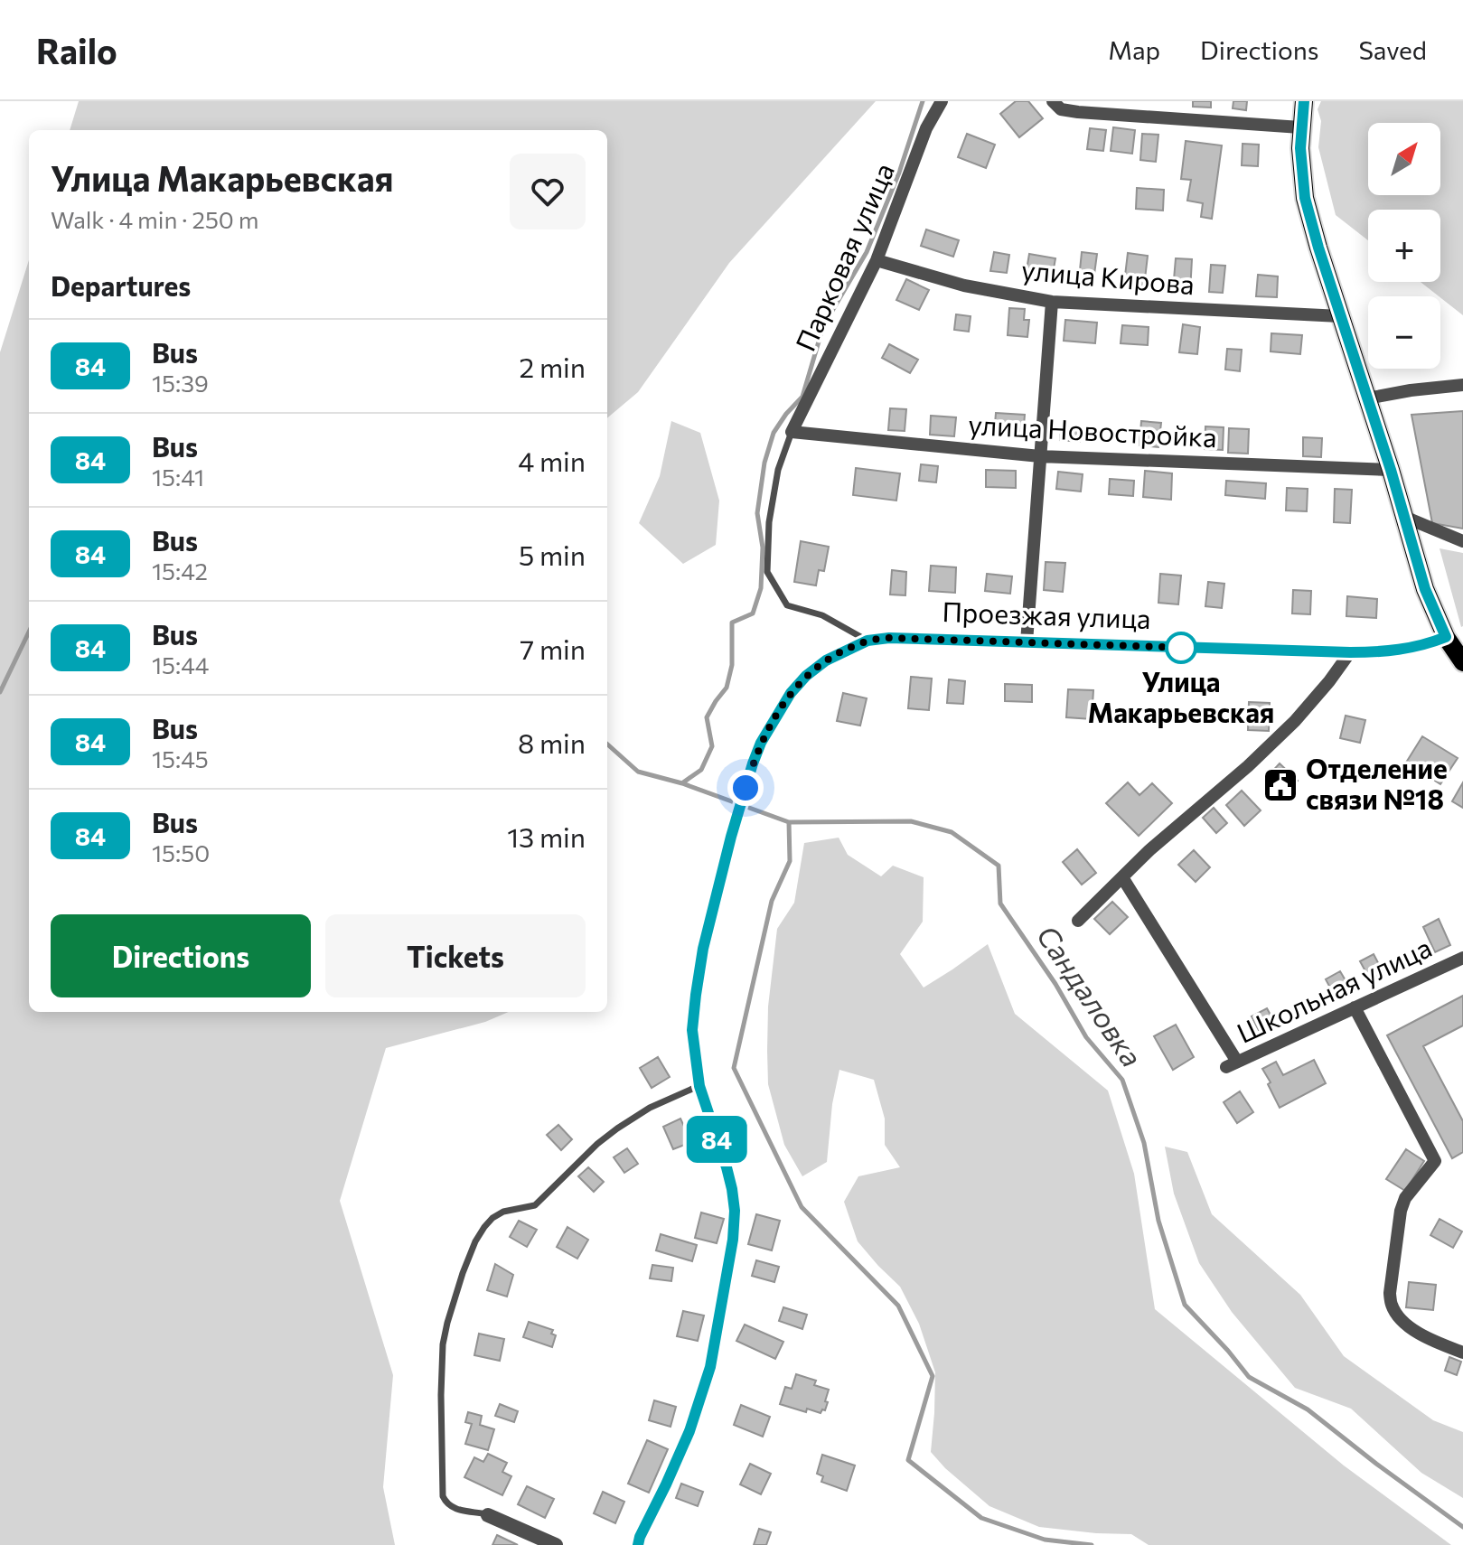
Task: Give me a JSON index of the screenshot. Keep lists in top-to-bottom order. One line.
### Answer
{"streets":{"street":["Парковая улица","улица Кирова","улица Новостройка","Проезжая улица","Школьная улица"]},"crossings":[["Парковая улица","улица Кирова"],["Парковая улица","улица Новостройка"]],"water":["Сандаловка"],"places":{"other":["Улица Макарьевская"],"public building":["Отделение связи №18"]},"lines":["bus line 84"],"north":"top right","page":{"header":"Railo","nav":["Map","Directions","Saved"],"on_map":"84","map_buttons":["+","−"],"heading":[["Улица Макарьевская","Walk · 4 min · 250 m"],"Departures"],"list":[{"mark":"84","name":"Bus","note":"15:39","value":"2 min"},{"mark":"84","name":"Bus","note":"15:41","value":"4 min"},{"mark":"84","name":"Bus","note":"15:42","value":"5 min"},{"mark":"84","name":"Bus","note":"15:44","value":"7 min"},{"mark":"84","name":"Bus","note":"15:45","value":"8 min"},{"mark":"84","name":"Bus","note":"15:50","value":"13 min"}],"buttons":["Directions","Tickets"]}}
